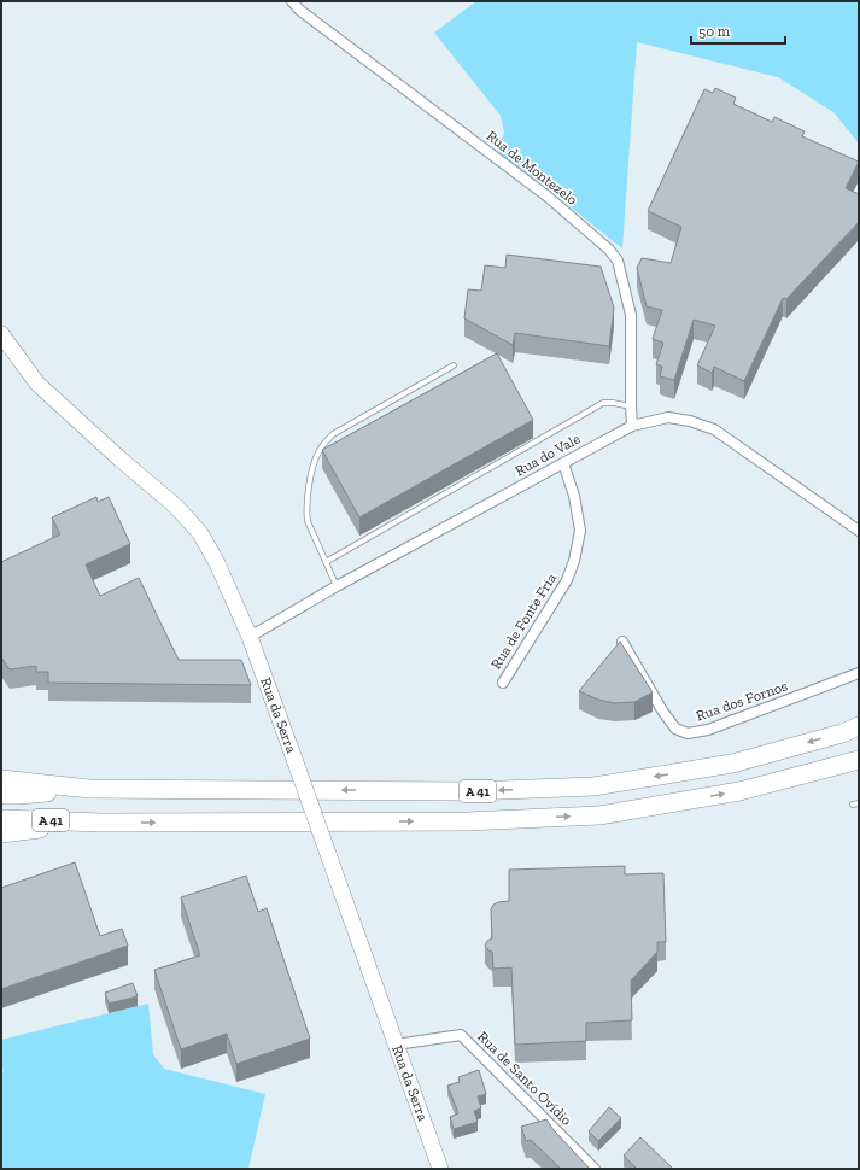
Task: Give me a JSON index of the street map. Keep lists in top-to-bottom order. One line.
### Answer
{"streets":{"highway":["A 41"],"main road":["Rua da Serra"],"street":["Rua de Montezelo","Rua do Vale","Rua de Fonte Fria","Rua dos Fornos","Rua de Santo Ovídio"]},"crossings":[["Rua de Montezelo","Rua do Vale"],["Rua do Vale","Rua de Fonte Fria"],["Rua do Vale","Rua da Serra"],["Rua da Serra","Rua de Santo Ovídio"]],"scale_bar":"50 m"}
